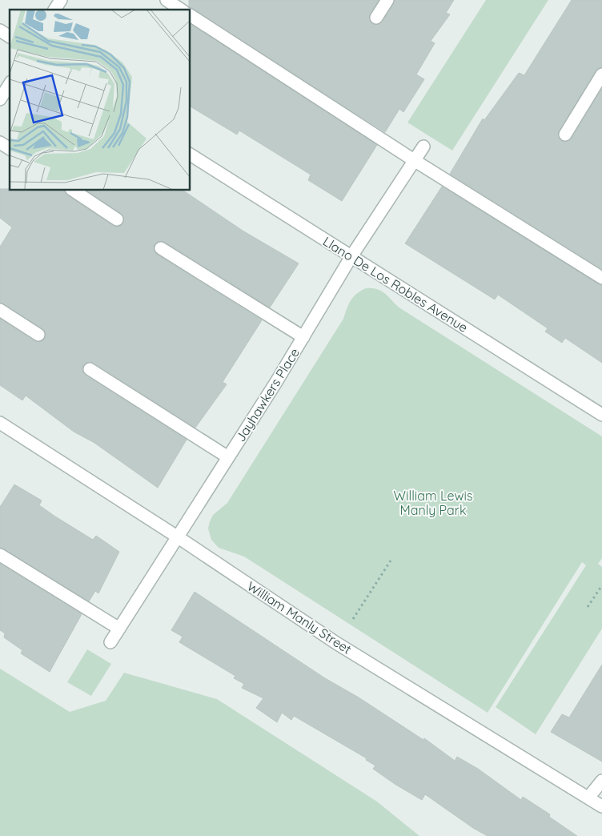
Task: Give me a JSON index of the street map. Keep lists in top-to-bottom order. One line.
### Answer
{"streets":{"street":["Llano De Los Robles Avenue","Jayhawkers Place","William Manly Street"]},"crossings":[["Llano De Los Robles Avenue","Jayhawkers Place"],["Jayhawkers Place","William Manly Street"]],"parks":["William Lewis Manly Park"]}
